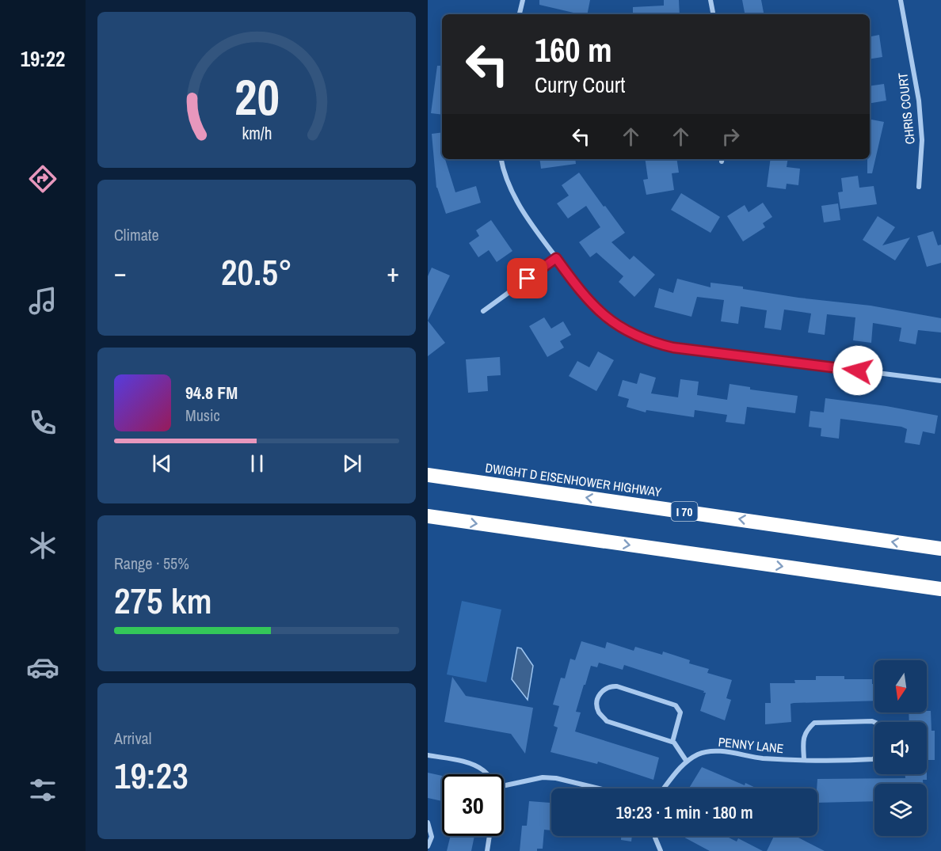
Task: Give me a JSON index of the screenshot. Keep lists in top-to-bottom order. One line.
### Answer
{"streets":{"highway":["DWIGHT D EISENHOWER HIGHWAY","I 70"],"street":["CHRIS COURT","PENNY LANE"]},"north":"bottom","page":{"tabs":"19:22","turn":["160 m","Curry Court"],"tile":["Climate",["Range · 55%","275 km"],["Arrival","19:23"]],"heat":["−","20.5°","+"],"song":["94.8 FM","Music"],"limit":"30","trip":"19:23 · 1 min · 180 m","gauge":["20","km/h"]}}
